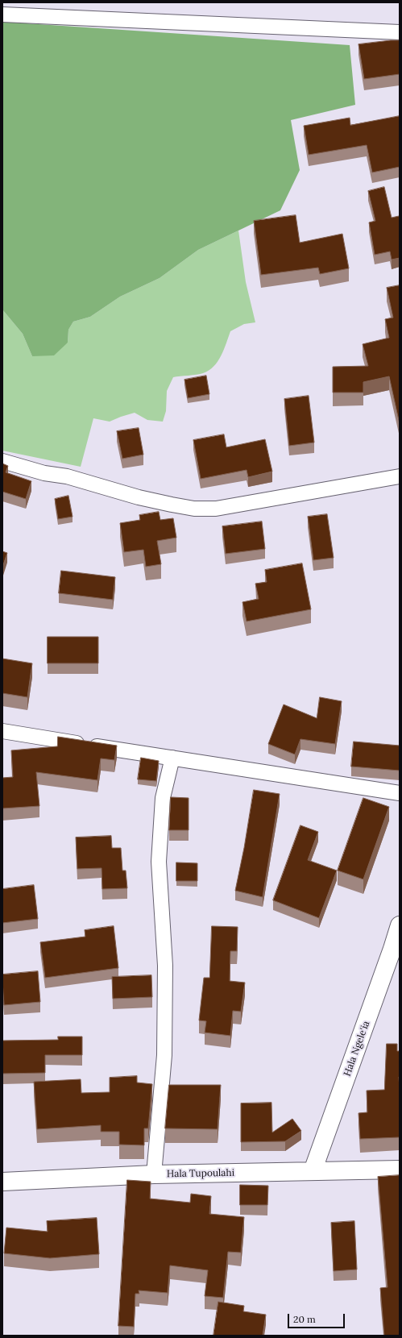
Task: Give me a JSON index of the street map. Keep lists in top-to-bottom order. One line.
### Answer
{"streets":{"street":["Hala Ngele'ia","Hala Tupoulahi"]},"crossings":[["Hala Ngele'ia","Hala Tupoulahi"]],"scale_bar":"20 m"}
